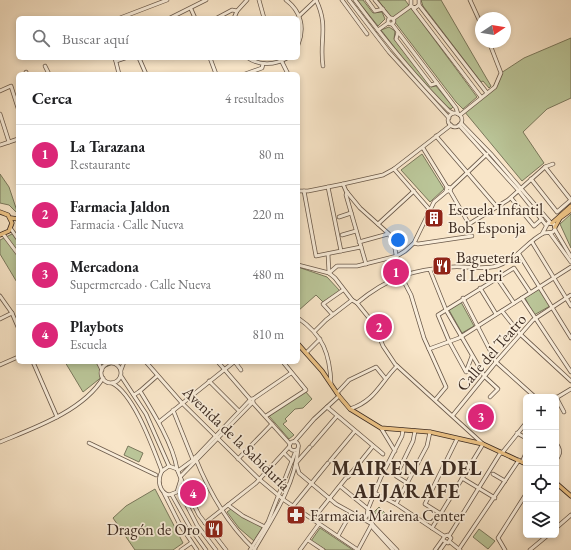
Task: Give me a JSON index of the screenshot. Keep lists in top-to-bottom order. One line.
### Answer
{"streets":{"street":["Calle del Teatro","Avenida de la Sabiduría"]},"districts":["MAIRENA DEL ALJARAFE"],"places":{"building":["Escuela Infantil Bob Esponja"],"restaurant":["Baguetería el Lebri","Dragón de Oro"],"pharmacy":["Farmacia Mairena Center"]},"north":"right","page":{"search":"Buscar aquí","heading":["Cerca","4 resultados"],"list":[{"mark":"1","name":"La Tarazana","note":"Restaurante","value":"80 m"},{"mark":"2","name":"Farmacia Jaldon","note":"Farmacia · Calle Nueva","value":"220 m"},{"mark":"3","name":"Mercadona","note":"Supermercado · Calle Nueva","value":"480 m"},{"mark":"4","name":"Playbots","note":"Escuela","value":"810 m"}],"pins":["1","2","3","4"],"map_buttons":["+","−"]}}
